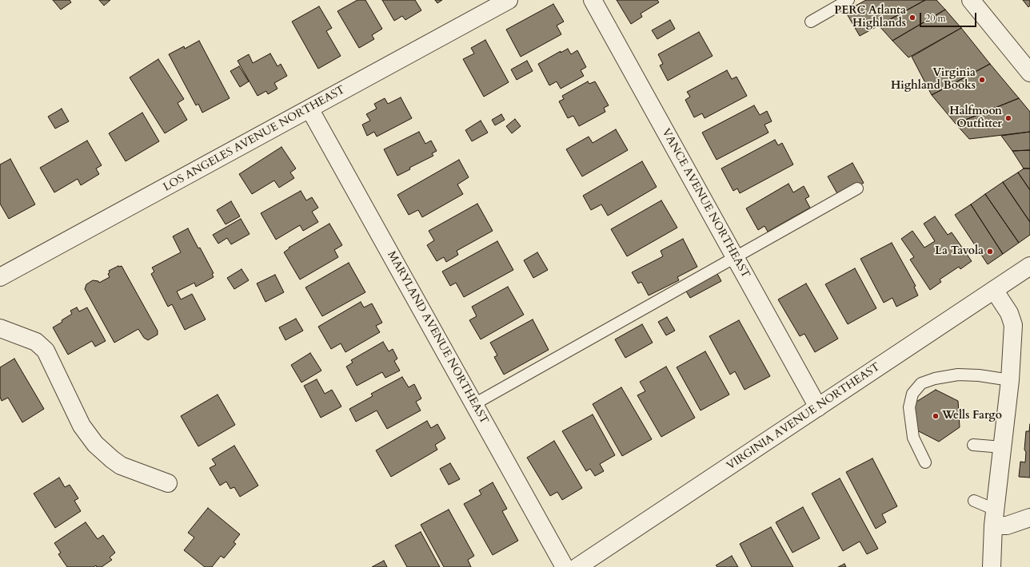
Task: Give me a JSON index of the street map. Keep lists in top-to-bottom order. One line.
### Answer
{"streets":{"street":["LOS ANGELES AVENUE NORTHEAST","VANCE AVENUE NORTHEAST","MARYLAND AVENUE NORTHEAST","VIRGINIA AVENUE NORTHEAST"]},"crossings":[["LOS ANGELES AVENUE NORTHEAST","MARYLAND AVENUE NORTHEAST"],["VANCE AVENUE NORTHEAST","VIRGINIA AVENUE NORTHEAST"]],"places":["PERC Atlanta Highlands","Virginia Highland Books","Halfmoon Outfitter","La Tavola","Wells Fargo"],"scale_bar":"20 m"}
